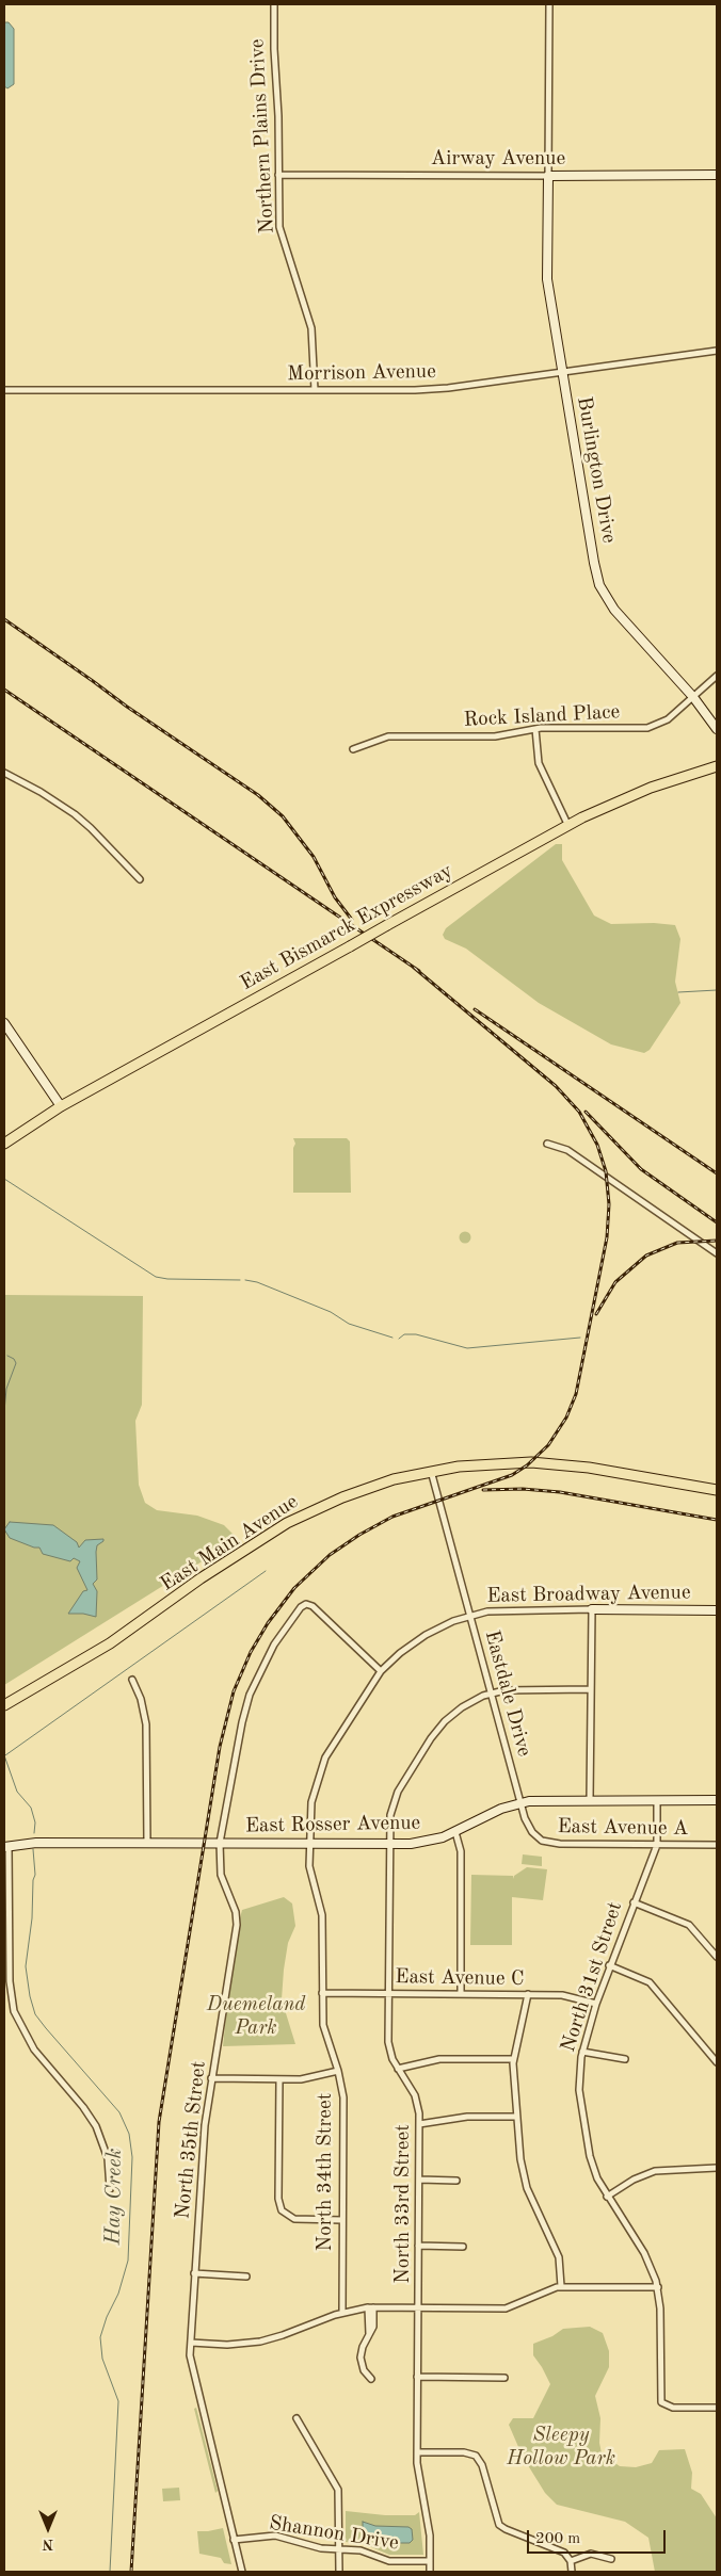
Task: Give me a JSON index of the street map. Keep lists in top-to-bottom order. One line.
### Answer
{"streets":{"main road":["East Bismarck Expressway","East Main Avenue"],"street":["Northern Plains Drive","Airway Avenue","Morrison Avenue","Burlington Drive","Rock Island Place","East Broadway Avenue","Eastdale Drive","East Rosser Avenue","East Avenue A","North 31st Street","East Avenue C","North 35th Street","North 34th Street","North 33rd Street","Shannon Drive"]},"crossings":[["Northern Plains Drive","Airway Avenue"],["Northern Plains Drive","Morrison Avenue"],["Airway Avenue","Burlington Drive"],["Morrison Avenue","Burlington Drive"],["Burlington Drive","Rock Island Place"],["East Main Avenue","Eastdale Drive"],["East Broadway Avenue","Eastdale Drive"],["East Broadway Avenue","East Rosser Avenue"],["East Broadway Avenue","North 35th Street"],["East Broadway Avenue","North 34th Street"],["Eastdale Drive","East Rosser Avenue"],["Eastdale Drive","East Avenue A"],["Eastdale Drive","North 33rd Street"],["East Rosser Avenue","East Avenue A"],["East Rosser Avenue","North 31st Street"],["East Rosser Avenue","North 35th Street"],["East Rosser Avenue","North 34th Street"],["East Rosser Avenue","North 33rd Street"],["East Avenue A","North 31st Street"],["North 31st Street","East Avenue C"],["East Avenue C","North 34th Street"],["East Avenue C","North 33rd Street"],["North 35th Street","Shannon Drive"],["North 33rd Street","Shannon Drive"]],"water":["Hay Creek"],"parks":["Duemeland Park","Sleepy Hollow Park"],"scale_bar":"200 m","north":"bottom"}
